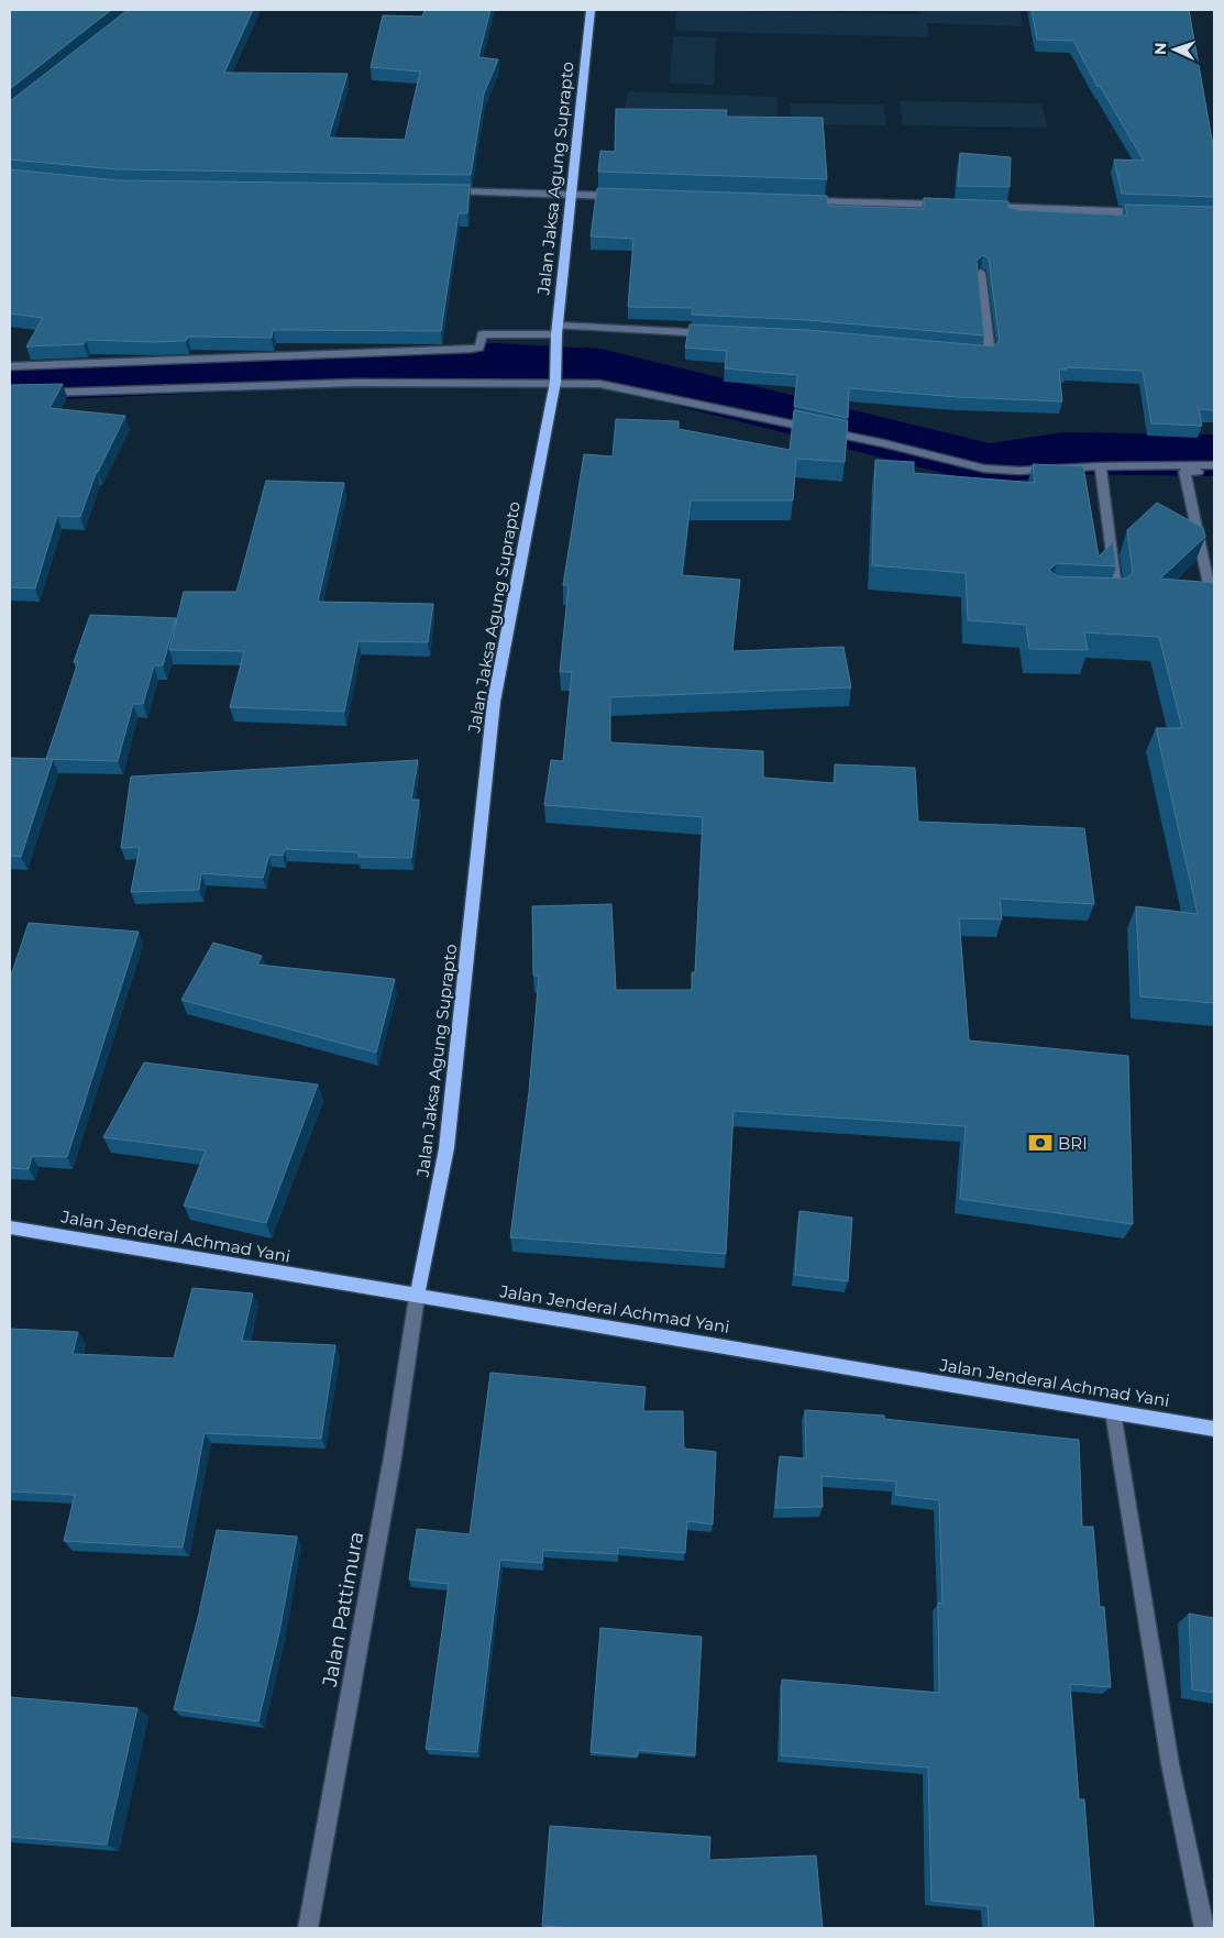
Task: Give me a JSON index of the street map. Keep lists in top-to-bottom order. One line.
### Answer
{"streets":{"main road":["Jalan Jaksa Agung Suprapto","Jalan Jenderal Achmad Yani"],"street":["Jalan Pattimura"]},"crossings":[["Jalan Jaksa Agung Suprapto","Jalan Jenderal Achmad Yani"],["Jalan Jaksa Agung Suprapto","Jalan Pattimura"],["Jalan Jenderal Achmad Yani","Jalan Pattimura"]],"places":{"bank":["BRI"]},"north":"left"}
